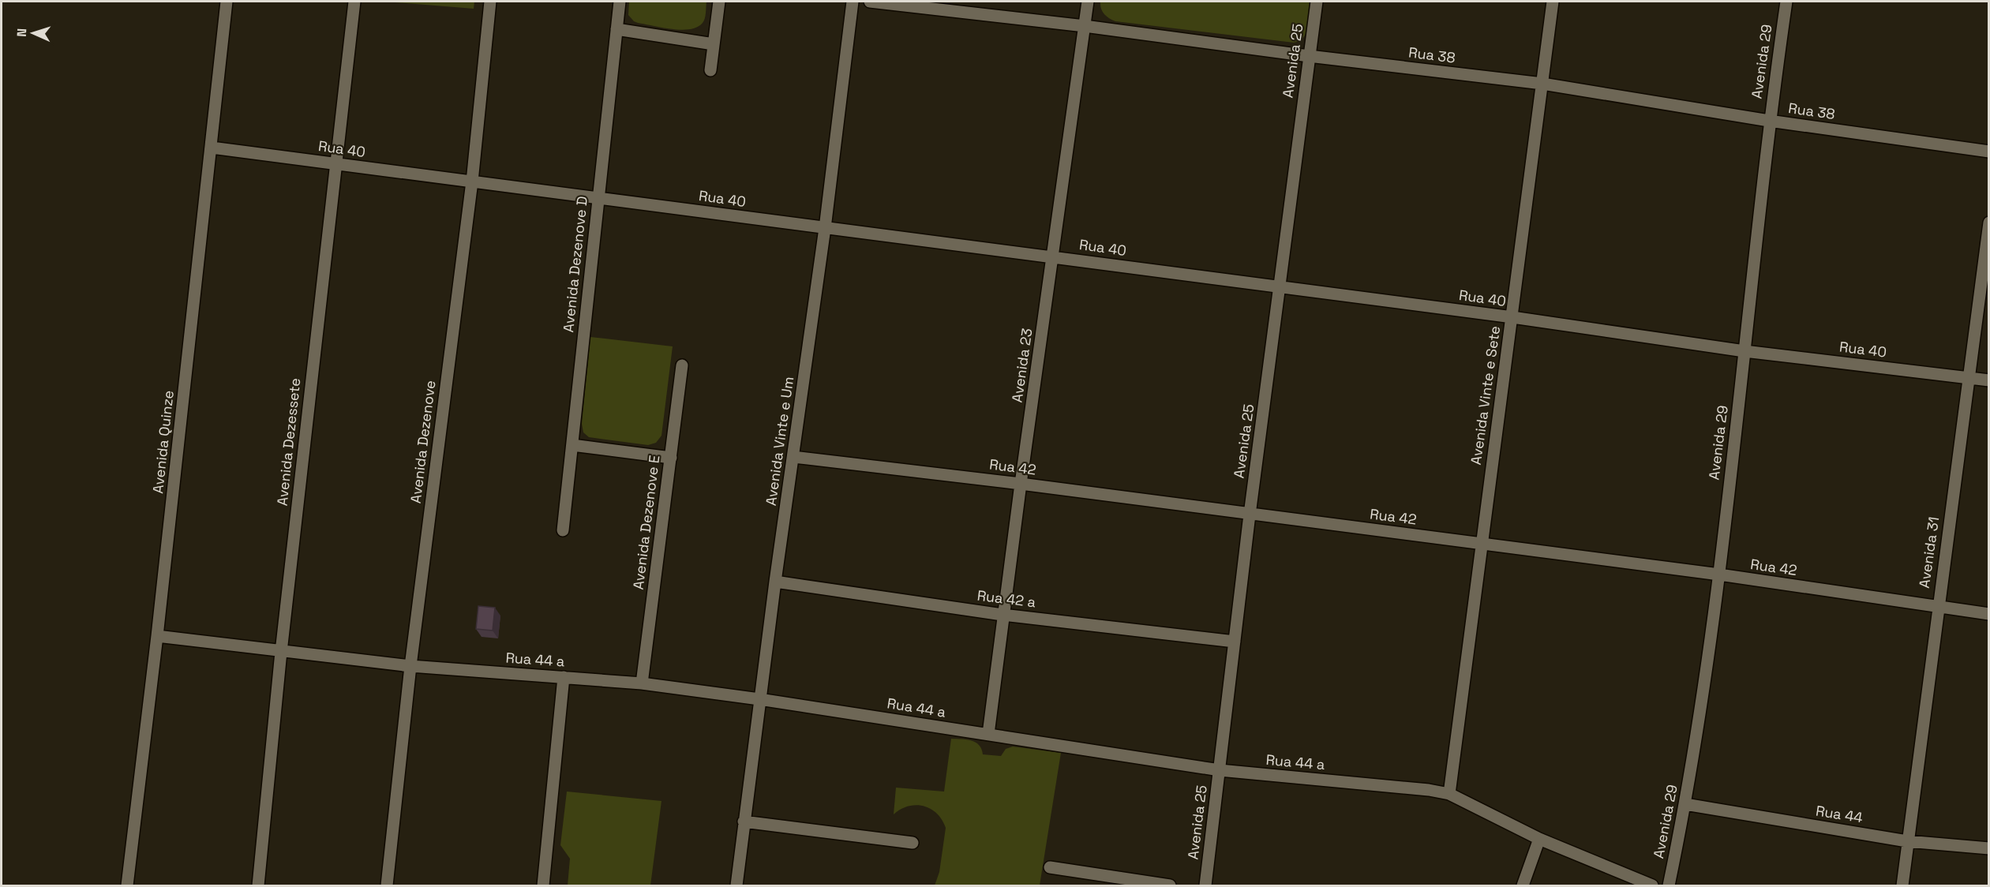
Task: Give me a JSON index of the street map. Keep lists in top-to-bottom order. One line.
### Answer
{"streets":{"street":["Rua 38","Avenida 25","Avenida 29","Rua 40","Avenida Dezenove D","Avenida 23","Avenida Vinte e Sete","Avenida Vinte e Um","Avenida Quinze","Avenida Dezessete","Avenida Dezenove","Rua 42","Avenida Dezenove E","Avenida 31","Rua 42 a","Rua 44 a","Rua 44"]},"crossings":[["Rua 38","Avenida 25"],["Rua 38","Avenida 29"],["Rua 38","Avenida 23"],["Rua 38","Avenida Vinte e Sete"],["Avenida 25","Rua 40"],["Avenida 25","Rua 42"],["Avenida 25","Rua 42 a"],["Avenida 25","Rua 44 a"],["Avenida 29","Rua 40"],["Avenida 29","Rua 42"],["Avenida 29","Rua 44"],["Rua 40","Avenida Dezenove D"],["Rua 40","Avenida 23"],["Rua 40","Avenida Vinte e Sete"],["Rua 40","Avenida Vinte e Um"],["Rua 40","Avenida Quinze"],["Rua 40","Avenida Dezessete"],["Rua 40","Avenida Dezenove"],["Rua 40","Avenida 31"],["Avenida 23","Rua 42"],["Avenida 23","Rua 42 a"],["Avenida 23","Rua 44 a"],["Avenida Vinte e Sete","Rua 42"],["Avenida Vinte e Sete","Rua 44 a"],["Avenida Vinte e Um","Rua 42"],["Avenida Vinte e Um","Rua 42 a"],["Avenida Vinte e Um","Rua 44 a"],["Avenida Quinze","Rua 44 a"],["Avenida Dezessete","Rua 44 a"],["Avenida Dezenove","Rua 44 a"],["Rua 42","Avenida 31"],["Avenida Dezenove E","Rua 44 a"],["Avenida 31","Rua 44"]],"north":"left"}
